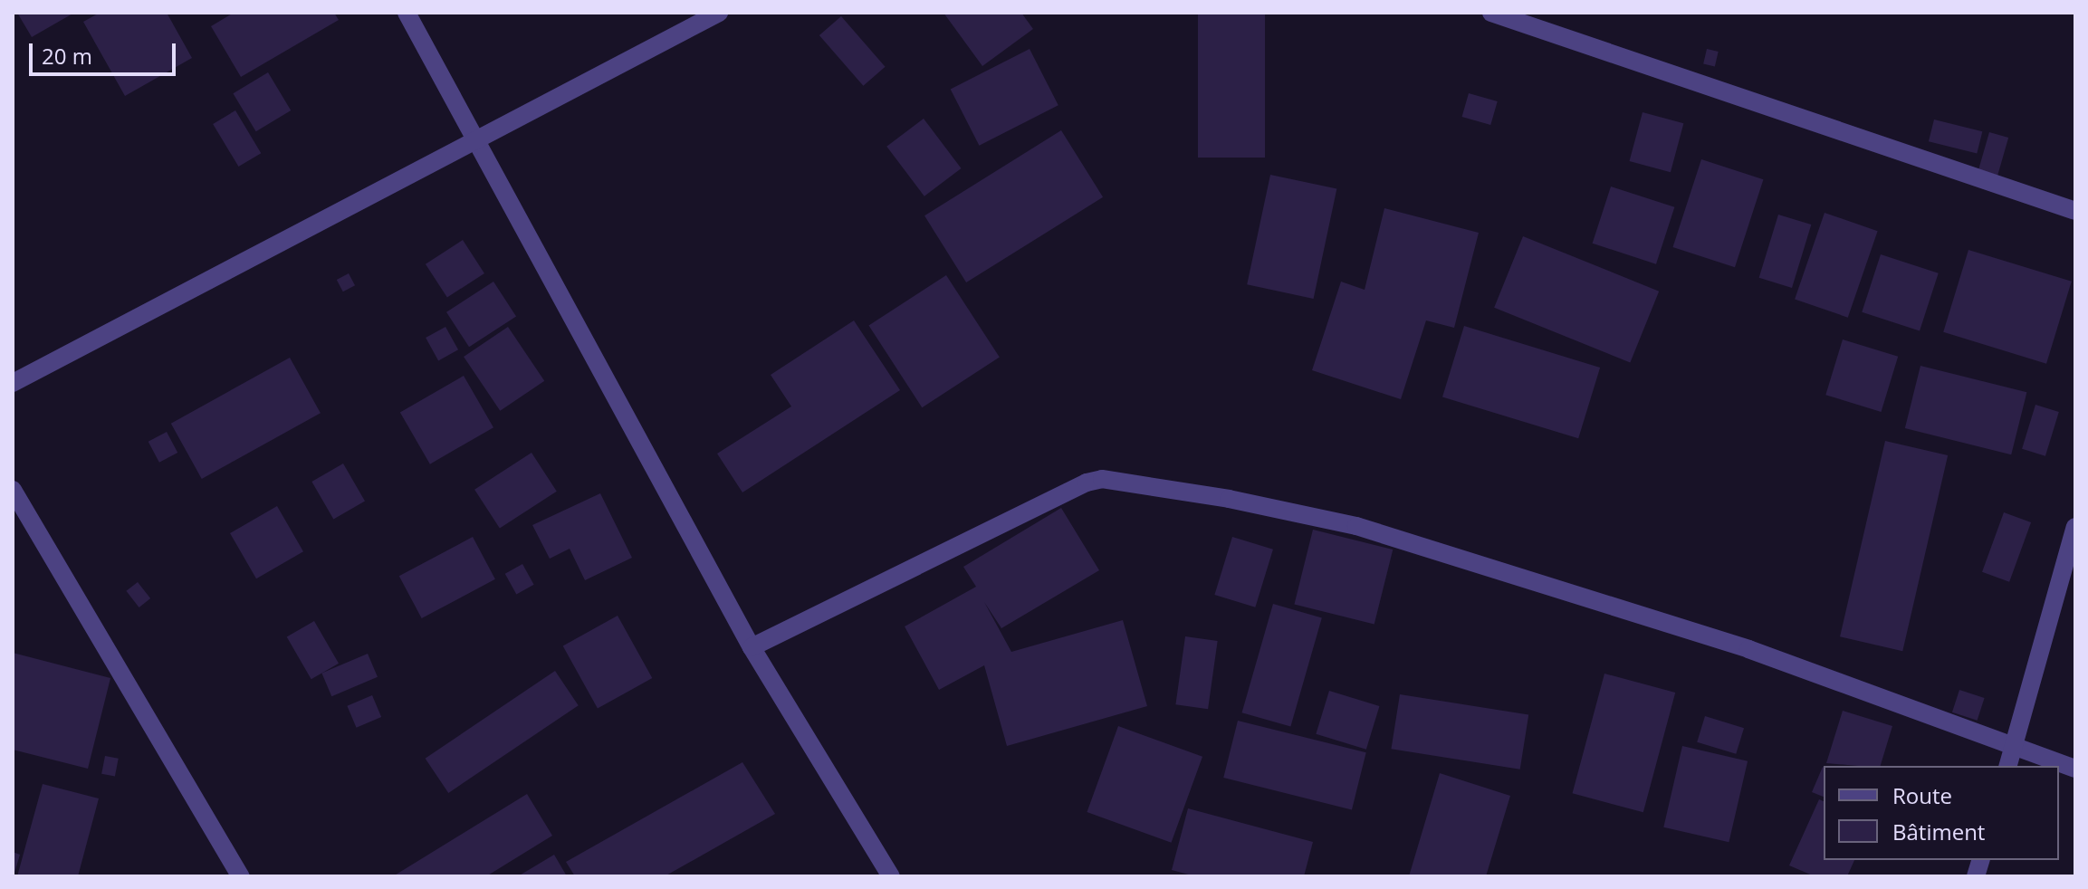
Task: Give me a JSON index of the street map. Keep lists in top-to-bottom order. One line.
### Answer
{"legend":["Route","Bâtiment"],"scale_bar":"20 m"}
